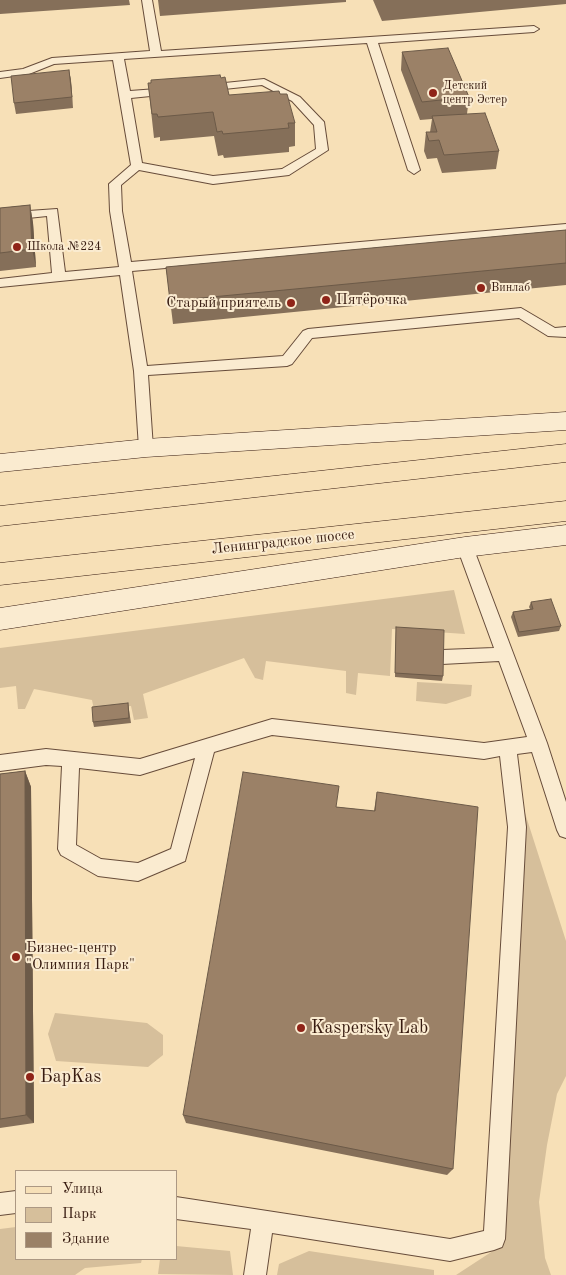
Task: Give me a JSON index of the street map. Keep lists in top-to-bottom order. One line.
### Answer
{"streets":{"main road":["Ленинградское шоссе"]},"places":["Детский центр Эстер","Школа №224","Винлаб","Пятёрочка","Старый приятель","Бизнес-центр \"Олимпия Парк\"","Kaspersky Lab","БарKas"],"legend":["Улица","Парк","Здание"]}
